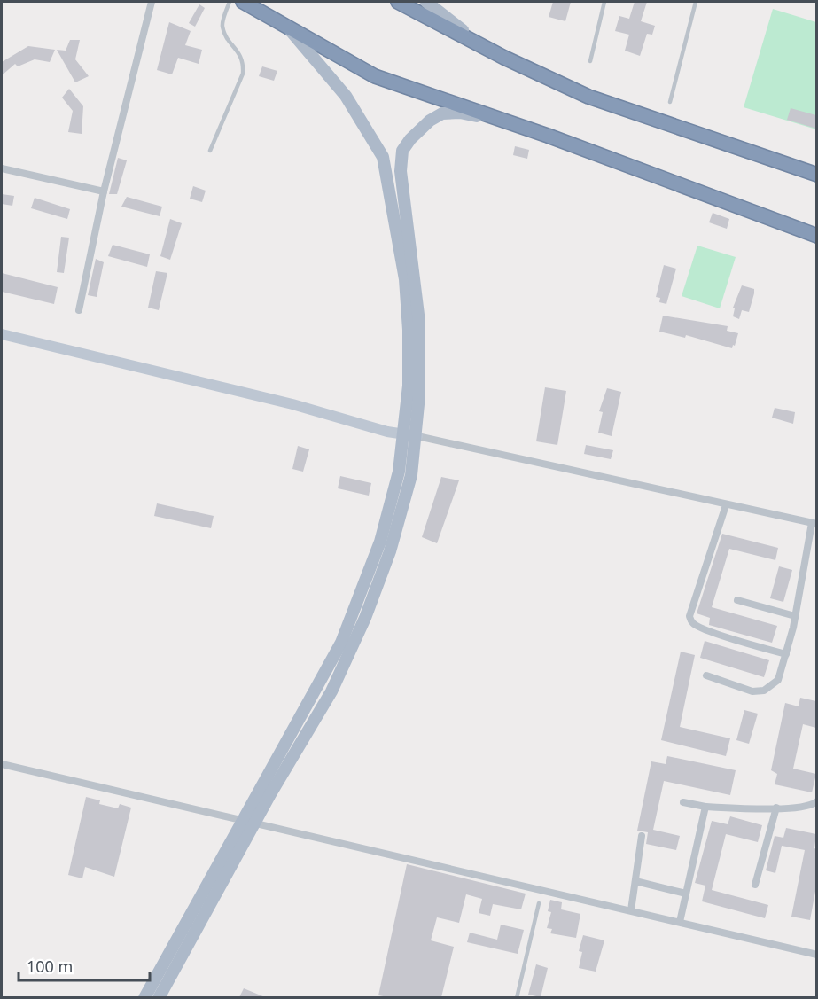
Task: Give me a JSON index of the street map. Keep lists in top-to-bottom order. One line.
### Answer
{"scale_bar":"100 m"}
